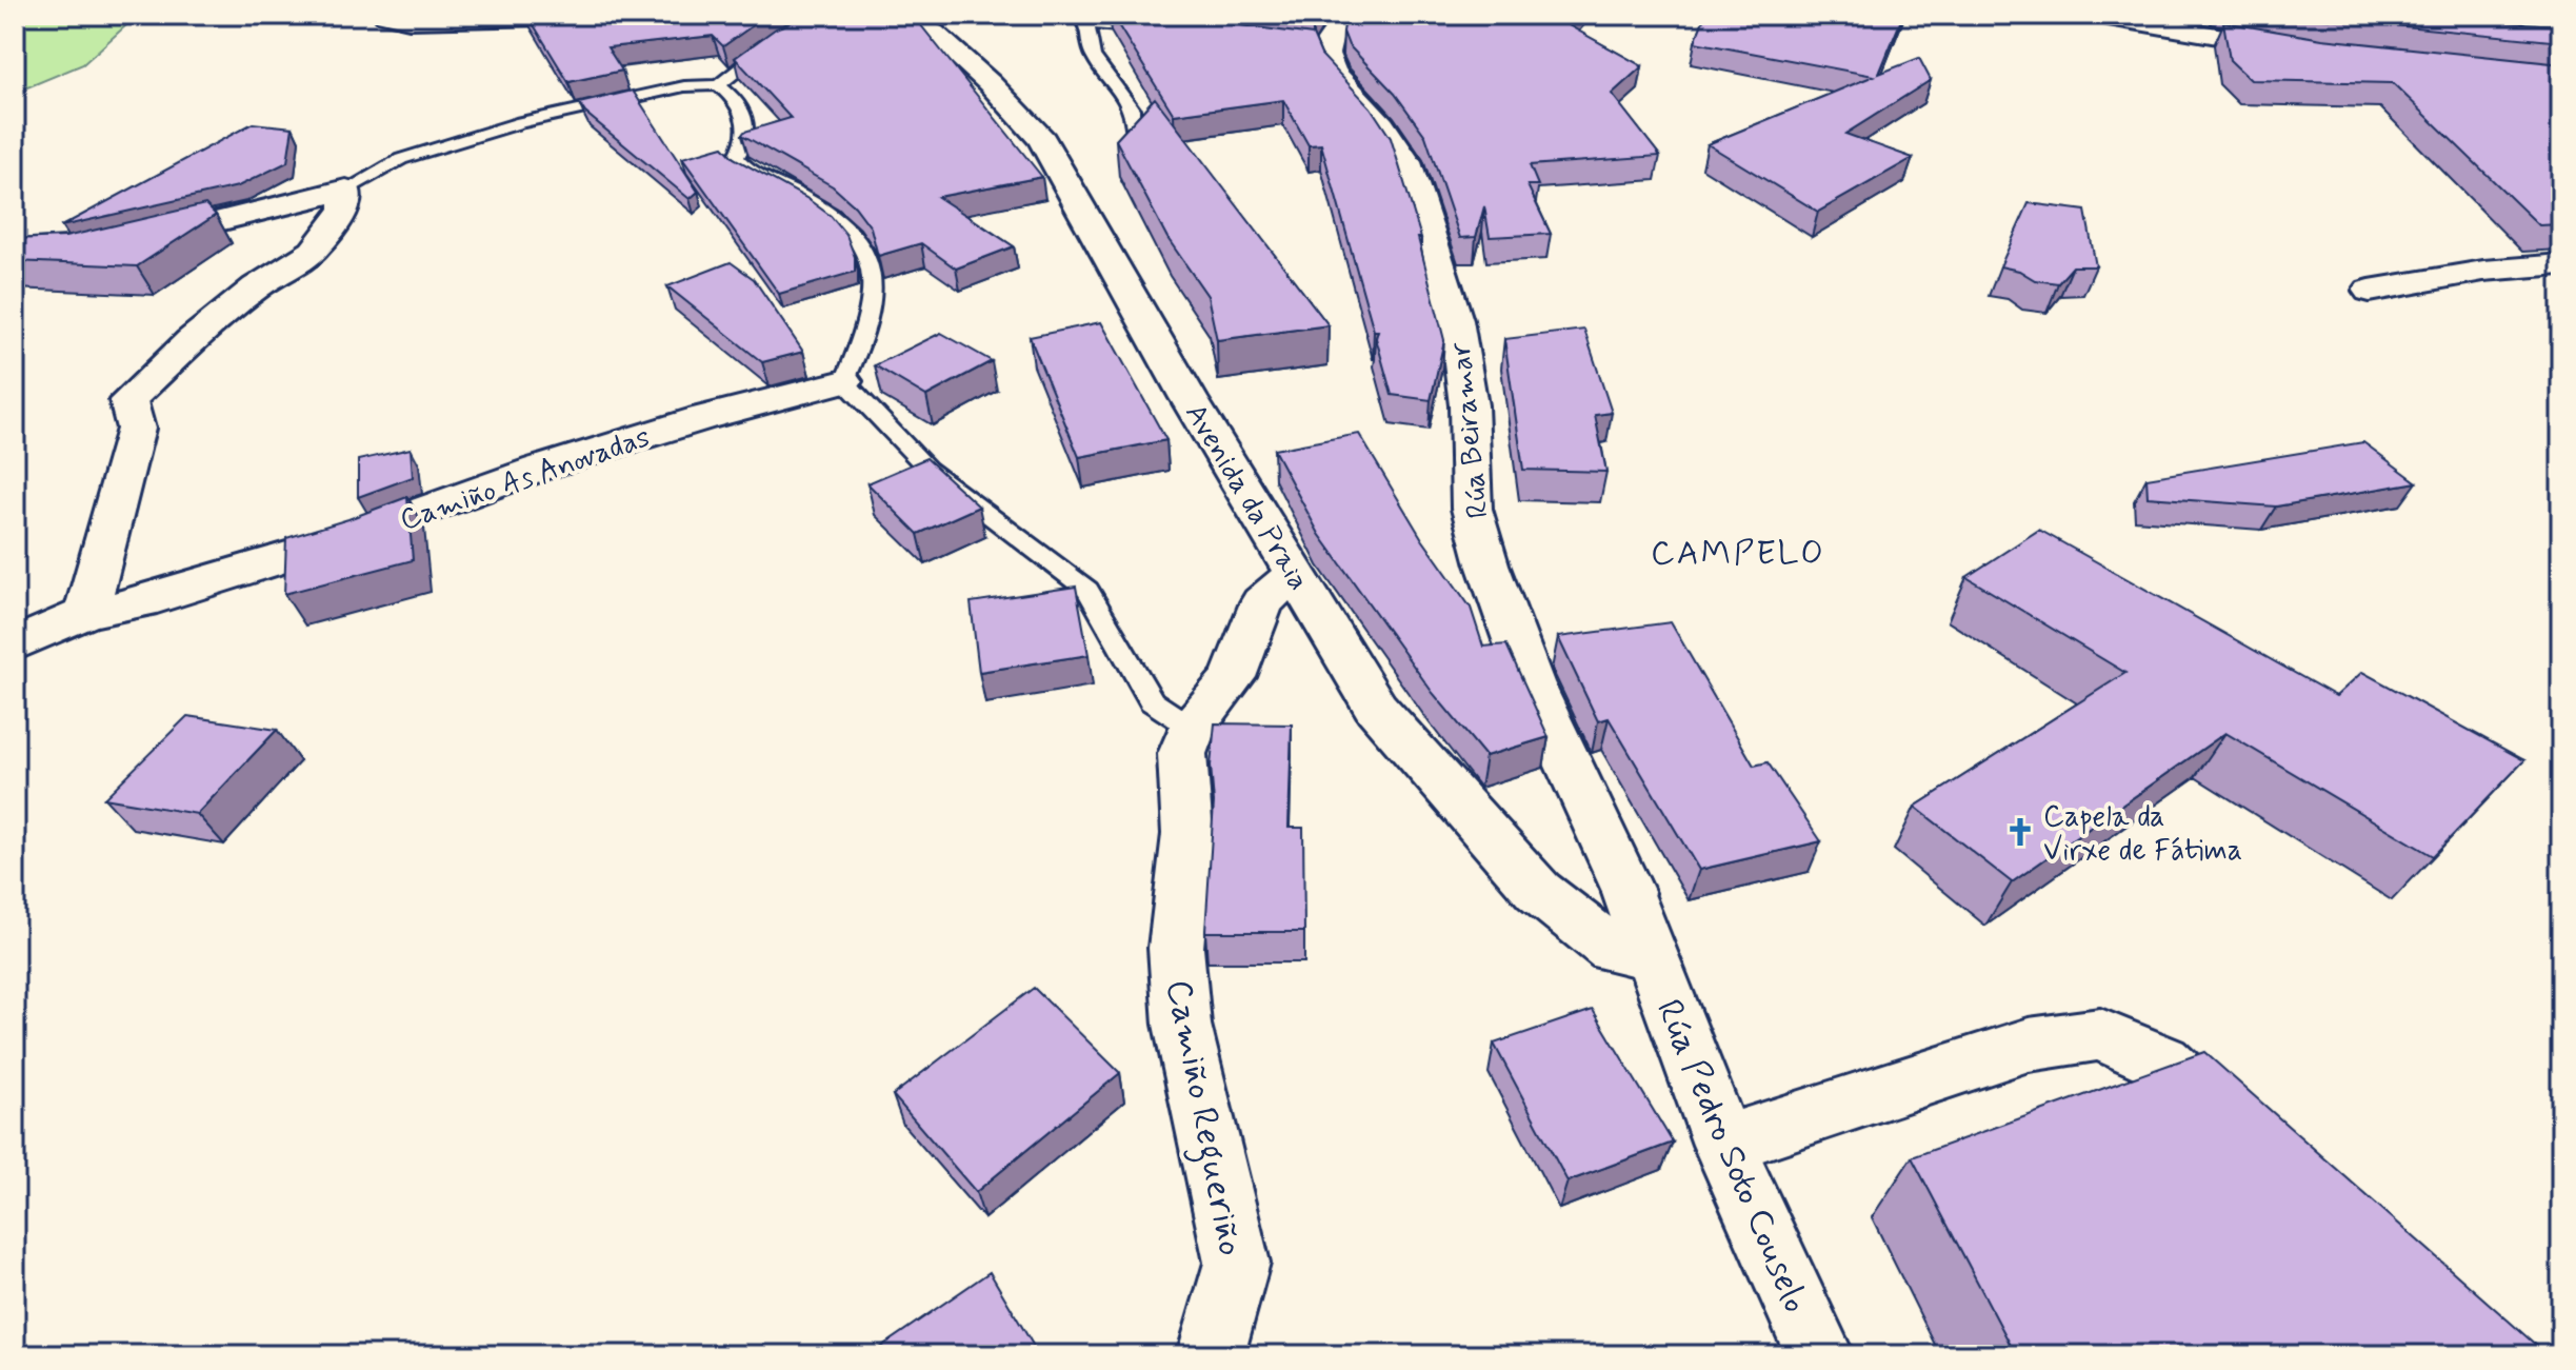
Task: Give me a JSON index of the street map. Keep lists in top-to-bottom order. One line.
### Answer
{"streets":{"street":["Rúa Beiramar","Camiño As Anovadas","Avenida da Praia","Camiño Regueriño","Rúa Pedro Soto Couselo"]},"crossings":[["Rúa Beiramar","Avenida da Praia"],["Rúa Beiramar","Rúa Pedro Soto Couselo"],["Avenida da Praia","Rúa Pedro Soto Couselo"]],"districts":["CAMPELO"],"places":{"church":["Capela da Virxe de Fátima"]}}
